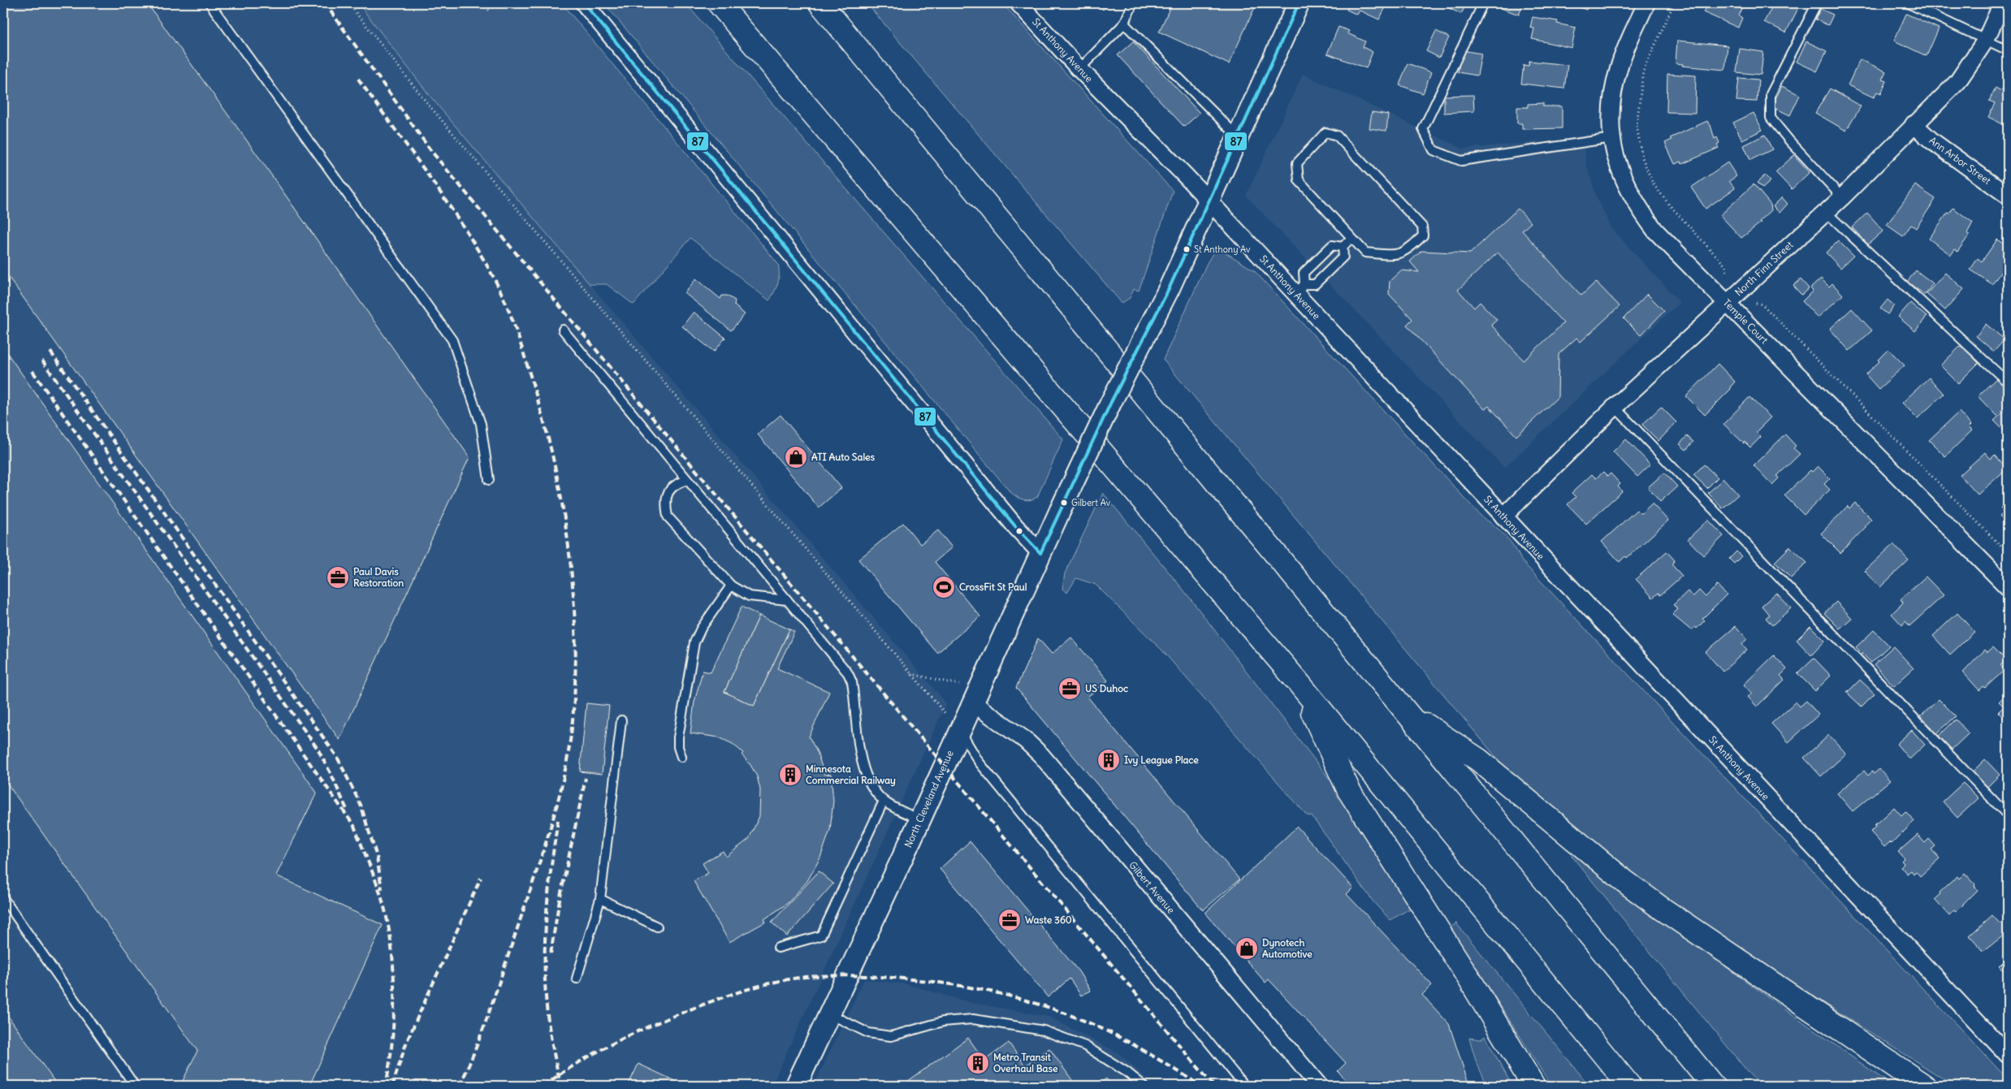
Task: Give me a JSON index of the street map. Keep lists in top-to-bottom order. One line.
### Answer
{"streets":{"street":["St Anthony Avenue","Ann Arbor Street","North Finn Street","Temple Court","North Cleveland Avenue","Gilbert Avenue"]},"crossings":[["St Anthony Avenue","North Finn Street"],["St Anthony Avenue","North Cleveland Avenue"],["Ann Arbor Street","North Finn Street"],["North Finn Street","Temple Court"],["North Cleveland Avenue","Gilbert Avenue"]],"places":{"other":["St Anthony Av","Gilbert Av"],"shop":["ATI Auto Sales","Dynotech Automotive"],"office":["Paul Davis Restoration","US Duhoc","Waste 360"],"sports":["CrossFit St Paul"],"building":["Ivy League Place","Minnesota Commercial Railway","Metro Transit Overhaul Base"]},"lines":["transit line 87"]}
